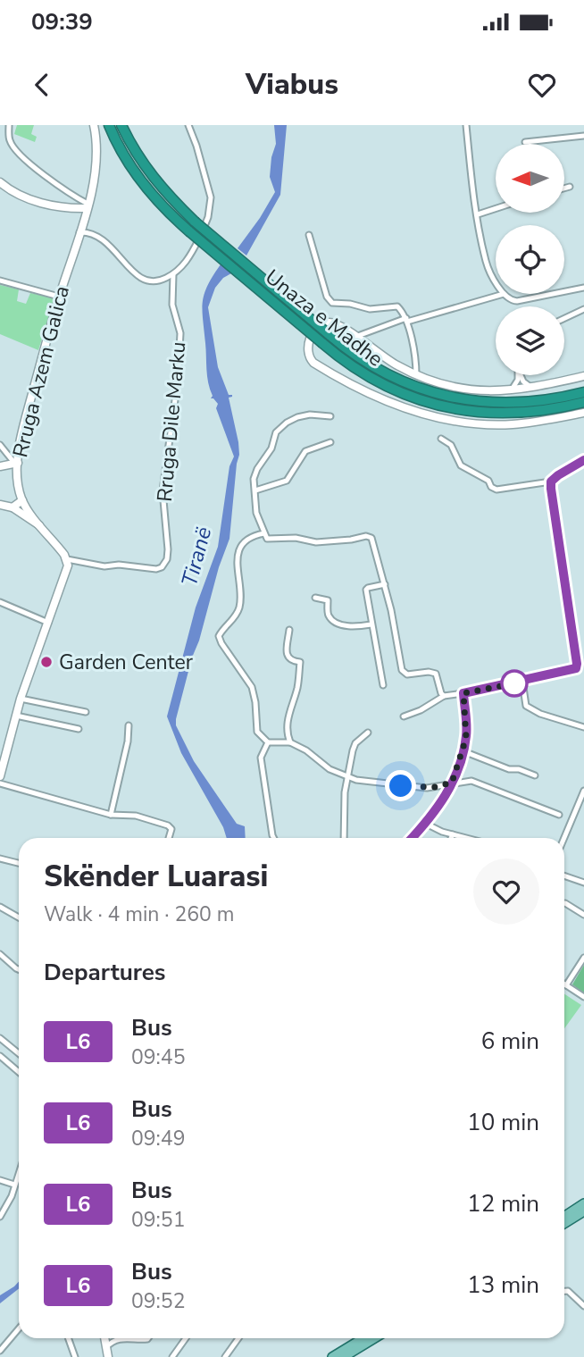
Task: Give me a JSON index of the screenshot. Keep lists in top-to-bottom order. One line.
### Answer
{"streets":{"highway":["Unaza e Madhe"],"main road":["Rruga Azem Galica"],"street":["Rruga Dile Marku"]},"crossings":[["Rruga Azem Galica","Rruga Dile Marku"]],"water":["Tiranë"],"places":["Garden Center"],"lines":["bus line L6"],"north":"left","page":{"status":"09:39","header":"Viabus","heading":[["Skënder Luarasi","Walk · 4 min · 260 m"],"Departures"],"list":[{"mark":"L6","name":"Bus","note":"09:45","value":"6 min"},{"mark":"L6","name":"Bus","note":"09:49","value":"10 min"},{"mark":"L6","name":"Bus","note":"09:51","value":"12 min"},{"mark":"L6","name":"Bus","note":"09:52","value":"13 min"}]}}
